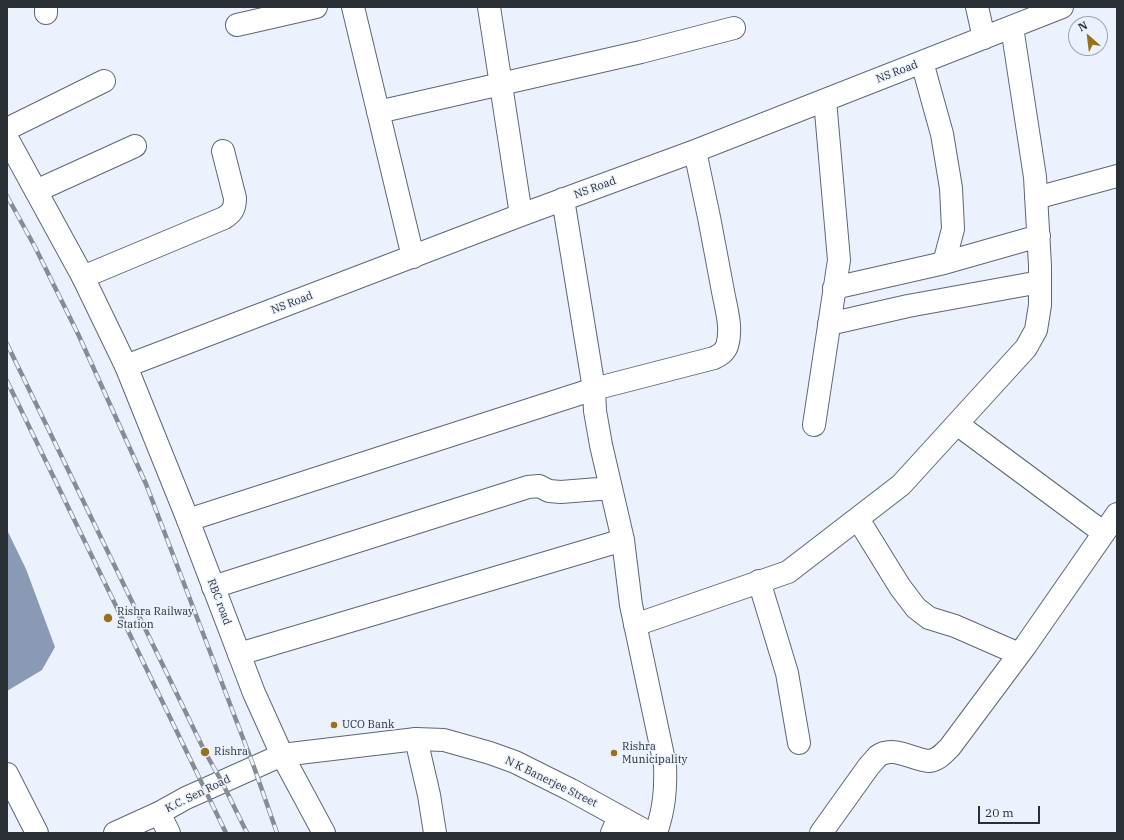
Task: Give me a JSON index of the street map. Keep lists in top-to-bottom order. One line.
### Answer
{"streets":{"street":["NS Road","RBC road","N K Banerjee Street","K.C. Sen Road"]},"crossings":[["NS Road","RBC road"],["RBC road","N K Banerjee Street"],["RBC road","K.C. Sen Road"],["N K Banerjee Street","K.C. Sen Road"]],"places":["Rishra Railway Station","UCO Bank","Rishra","Rishra Municipality"],"scale_bar":"20 m","north":"top left"}
